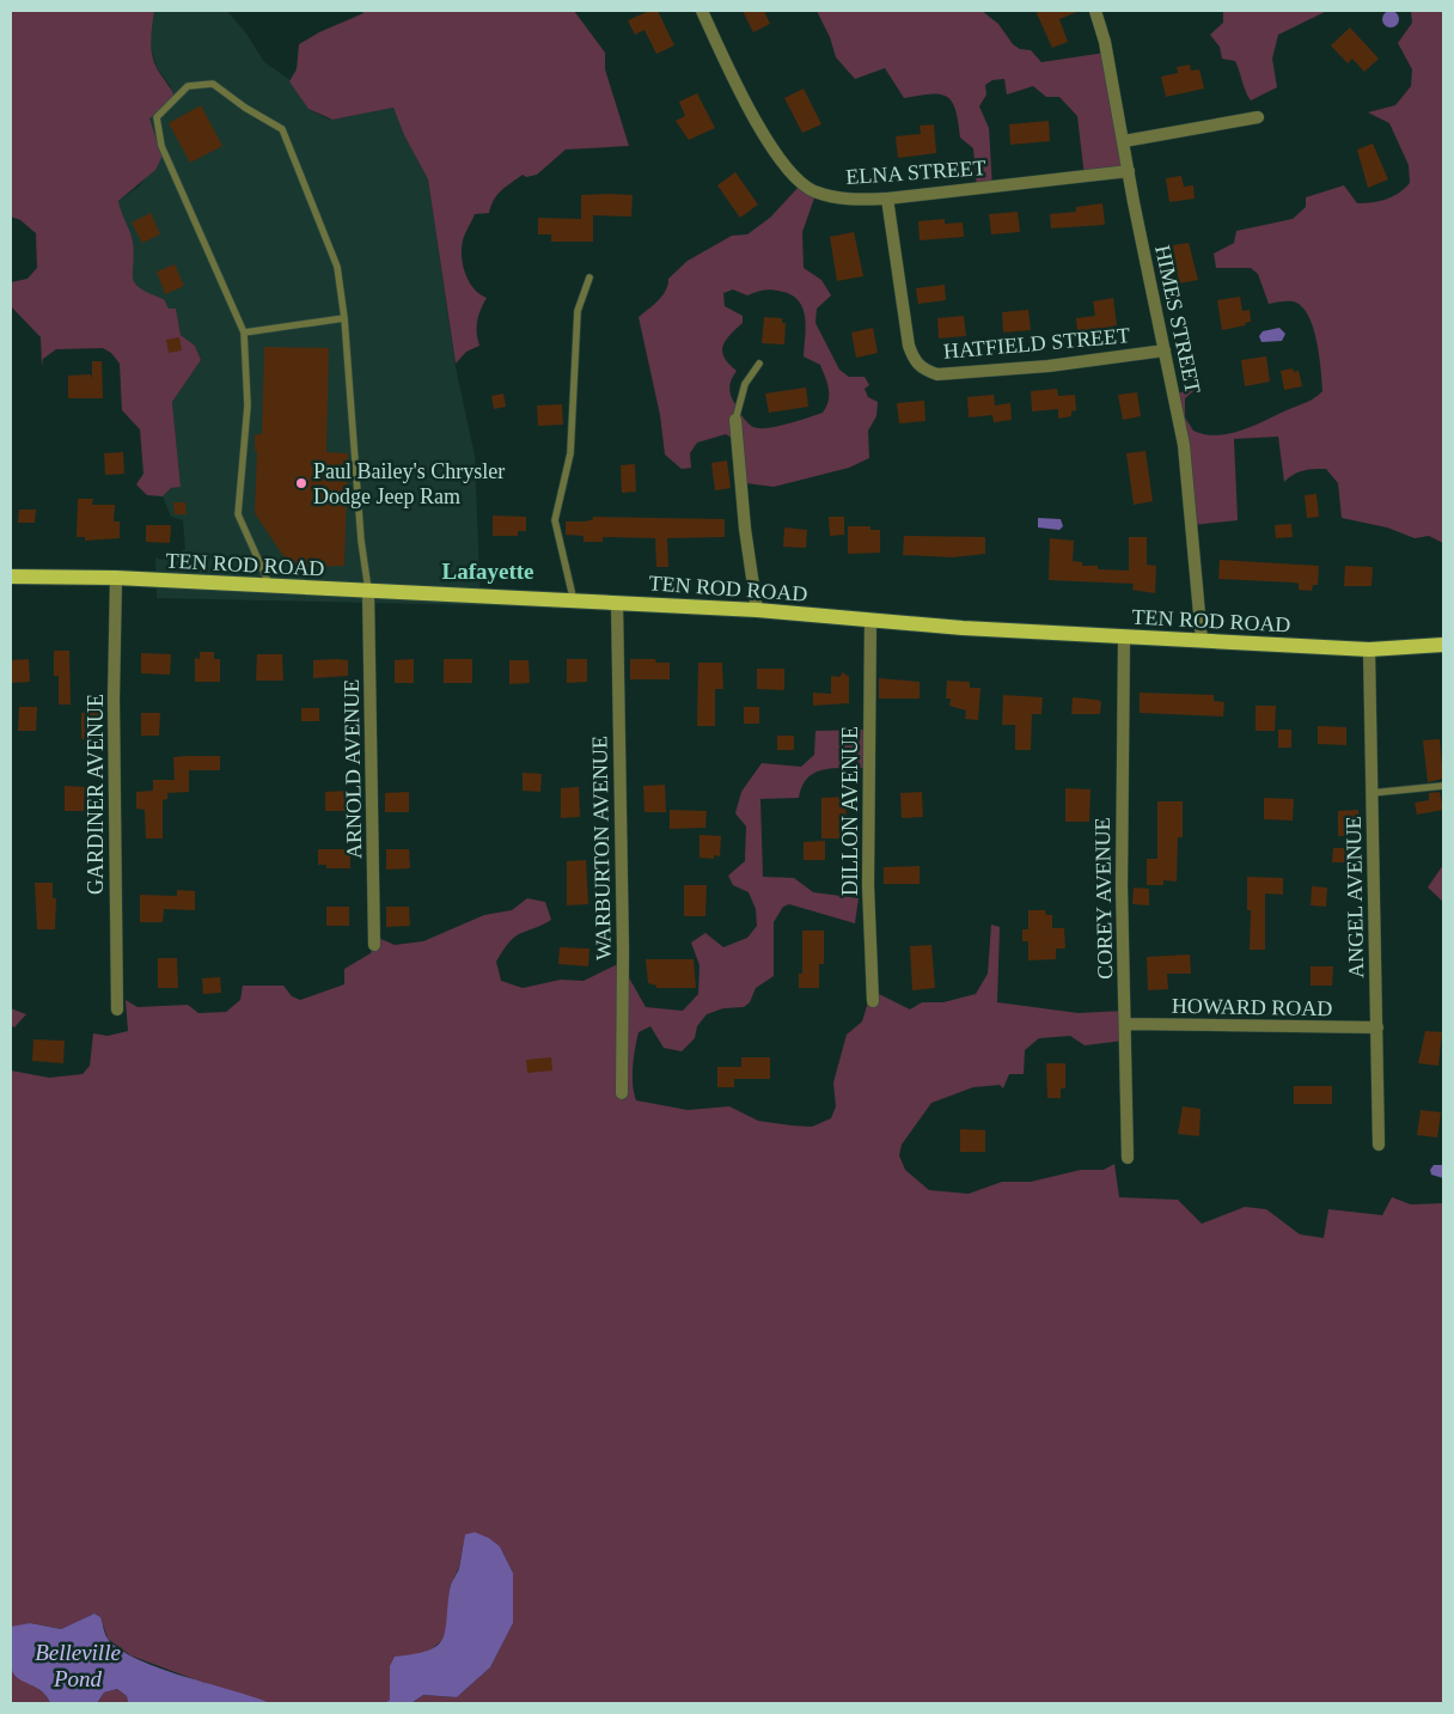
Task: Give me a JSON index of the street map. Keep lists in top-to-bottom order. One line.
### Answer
{"streets":{"main road":["TEN ROD ROAD"],"street":["ELNA STREET","HIMES STREET","HATFIELD STREET","ARNOLD AVENUE","GARDINER AVENUE","DILLON AVENUE","WARBURTON AVENUE","ANGEL AVENUE","COREY AVENUE","HOWARD ROAD"]},"crossings":[["ELNA STREET","HIMES STREET"],["ELNA STREET","HATFIELD STREET"],["HIMES STREET","HATFIELD STREET"],["HIMES STREET","TEN ROD ROAD"],["TEN ROD ROAD","ARNOLD AVENUE"],["TEN ROD ROAD","GARDINER AVENUE"],["TEN ROD ROAD","DILLON AVENUE"],["TEN ROD ROAD","WARBURTON AVENUE"],["TEN ROD ROAD","ANGEL AVENUE"],["TEN ROD ROAD","COREY AVENUE"],["ANGEL AVENUE","HOWARD ROAD"],["COREY AVENUE","HOWARD ROAD"]],"districts":["Lafayette"],"water":["Belleville Pond"],"places":["Paul Bailey's Chrysler Dodge Jeep Ram"]}
